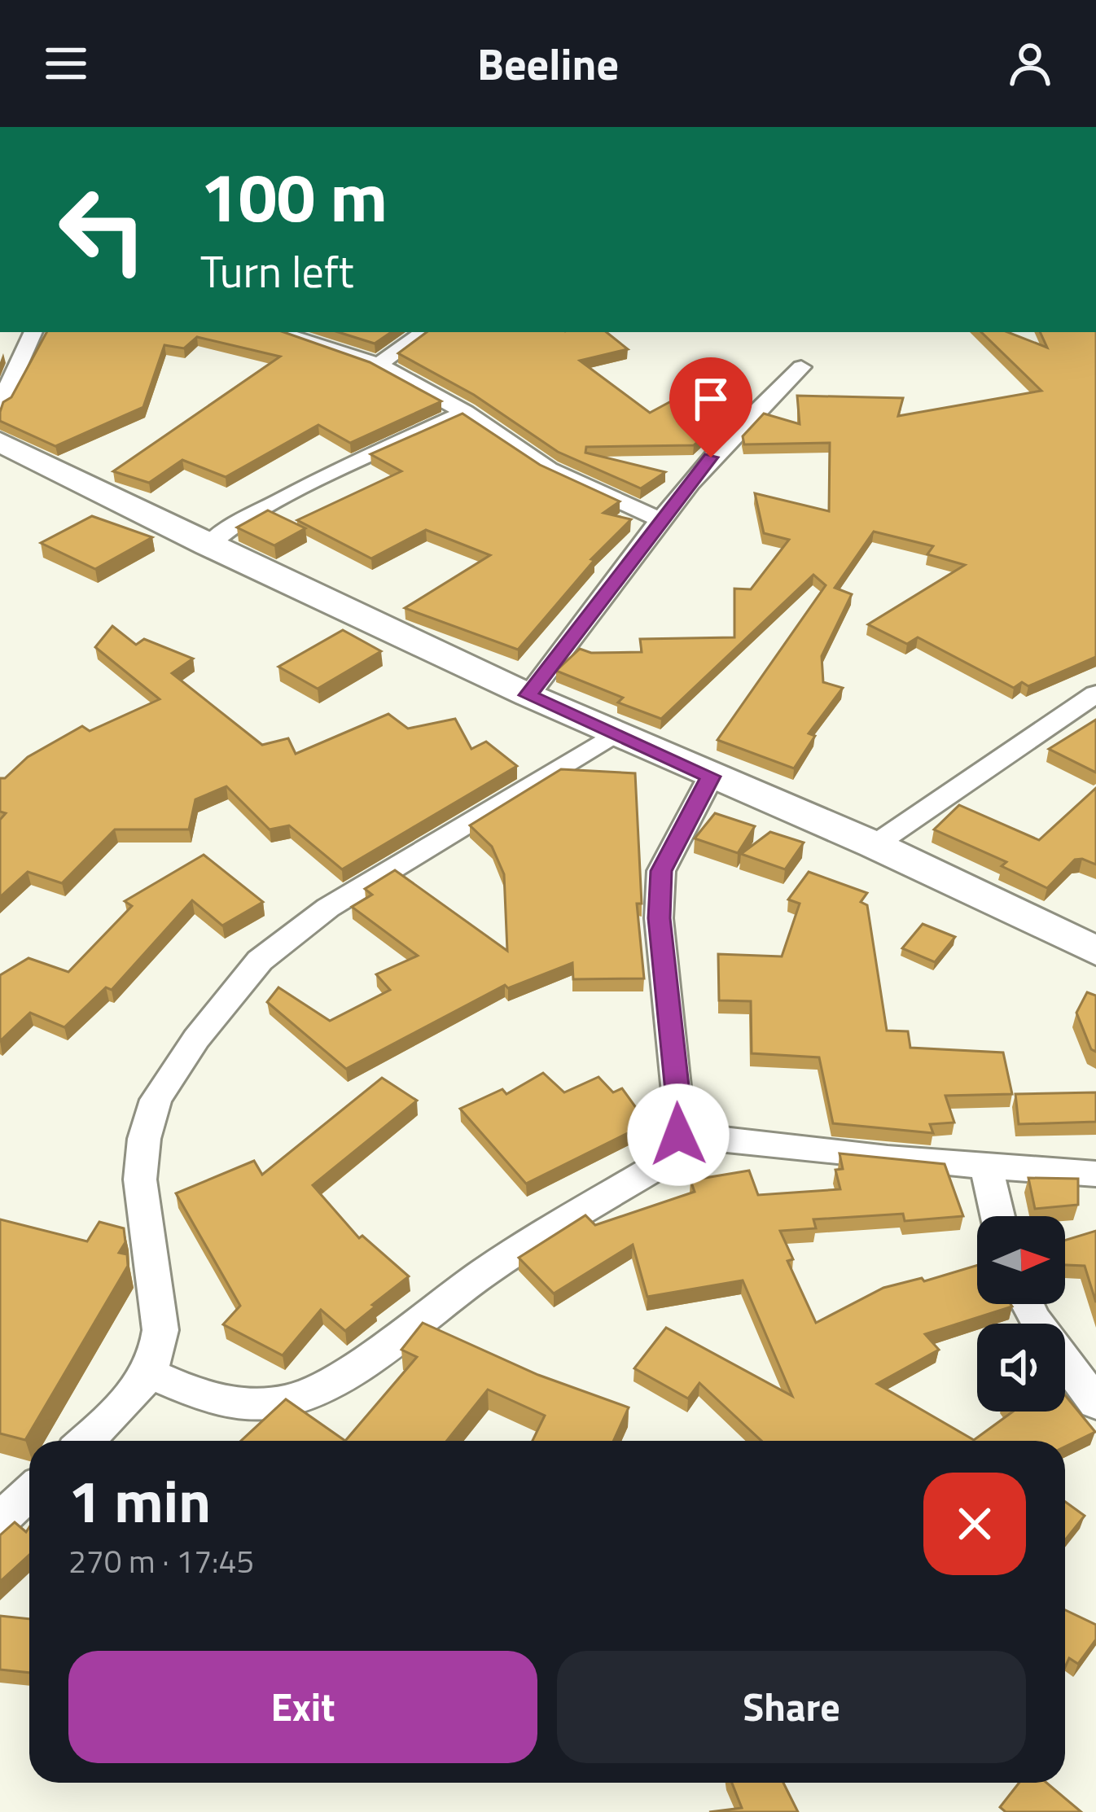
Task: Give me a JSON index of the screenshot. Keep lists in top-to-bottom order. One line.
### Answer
{"north":"right","page":{"header":"Beeline","turn":["100 m","Turn left"],"heading":["1 min","270 m · 17:45"],"buttons":["Exit","Share"]}}
